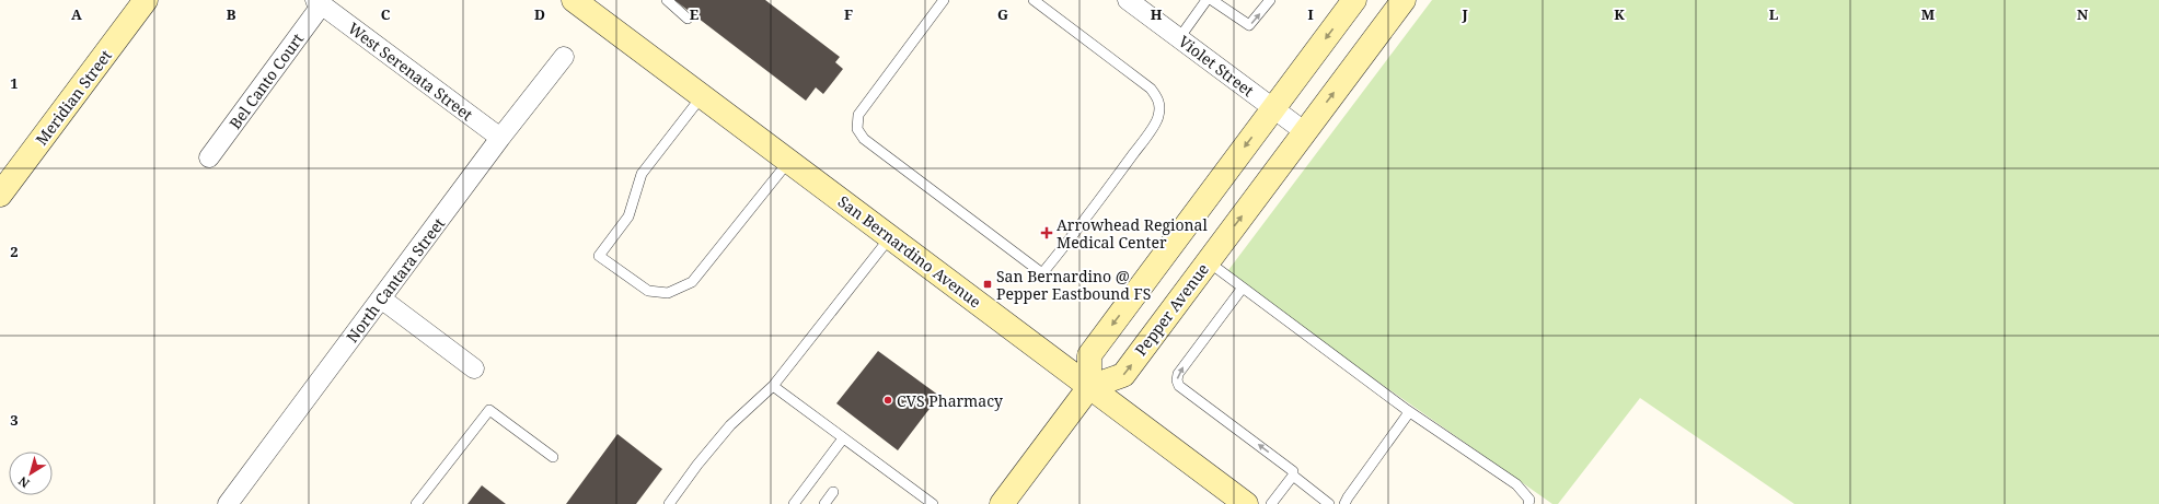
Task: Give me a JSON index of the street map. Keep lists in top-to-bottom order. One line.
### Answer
{"streets":{"main road":["Meridian Street","San Bernardino Avenue","Pepper Avenue"],"street":["Violet Street","West Serenata Street","Bel Canto Court","North Cantara Street"]},"crossings":[["Violet Street","Pepper Avenue"],["West Serenata Street","Bel Canto Court"],["West Serenata Street","North Cantara Street"],["San Bernardino Avenue","Pepper Avenue"]],"places":{"health":["Arrowhead Regional Medical Center"],"transit":["San Bernardino @ Pepper Eastbound FS"],"other":["CVS Pharmacy"]},"north":"bottom left","grid":{"columns":["A","B","C","D","E","F","G","H","I","J","K","L","M","N"],"rows":["1","2","3"]}}
